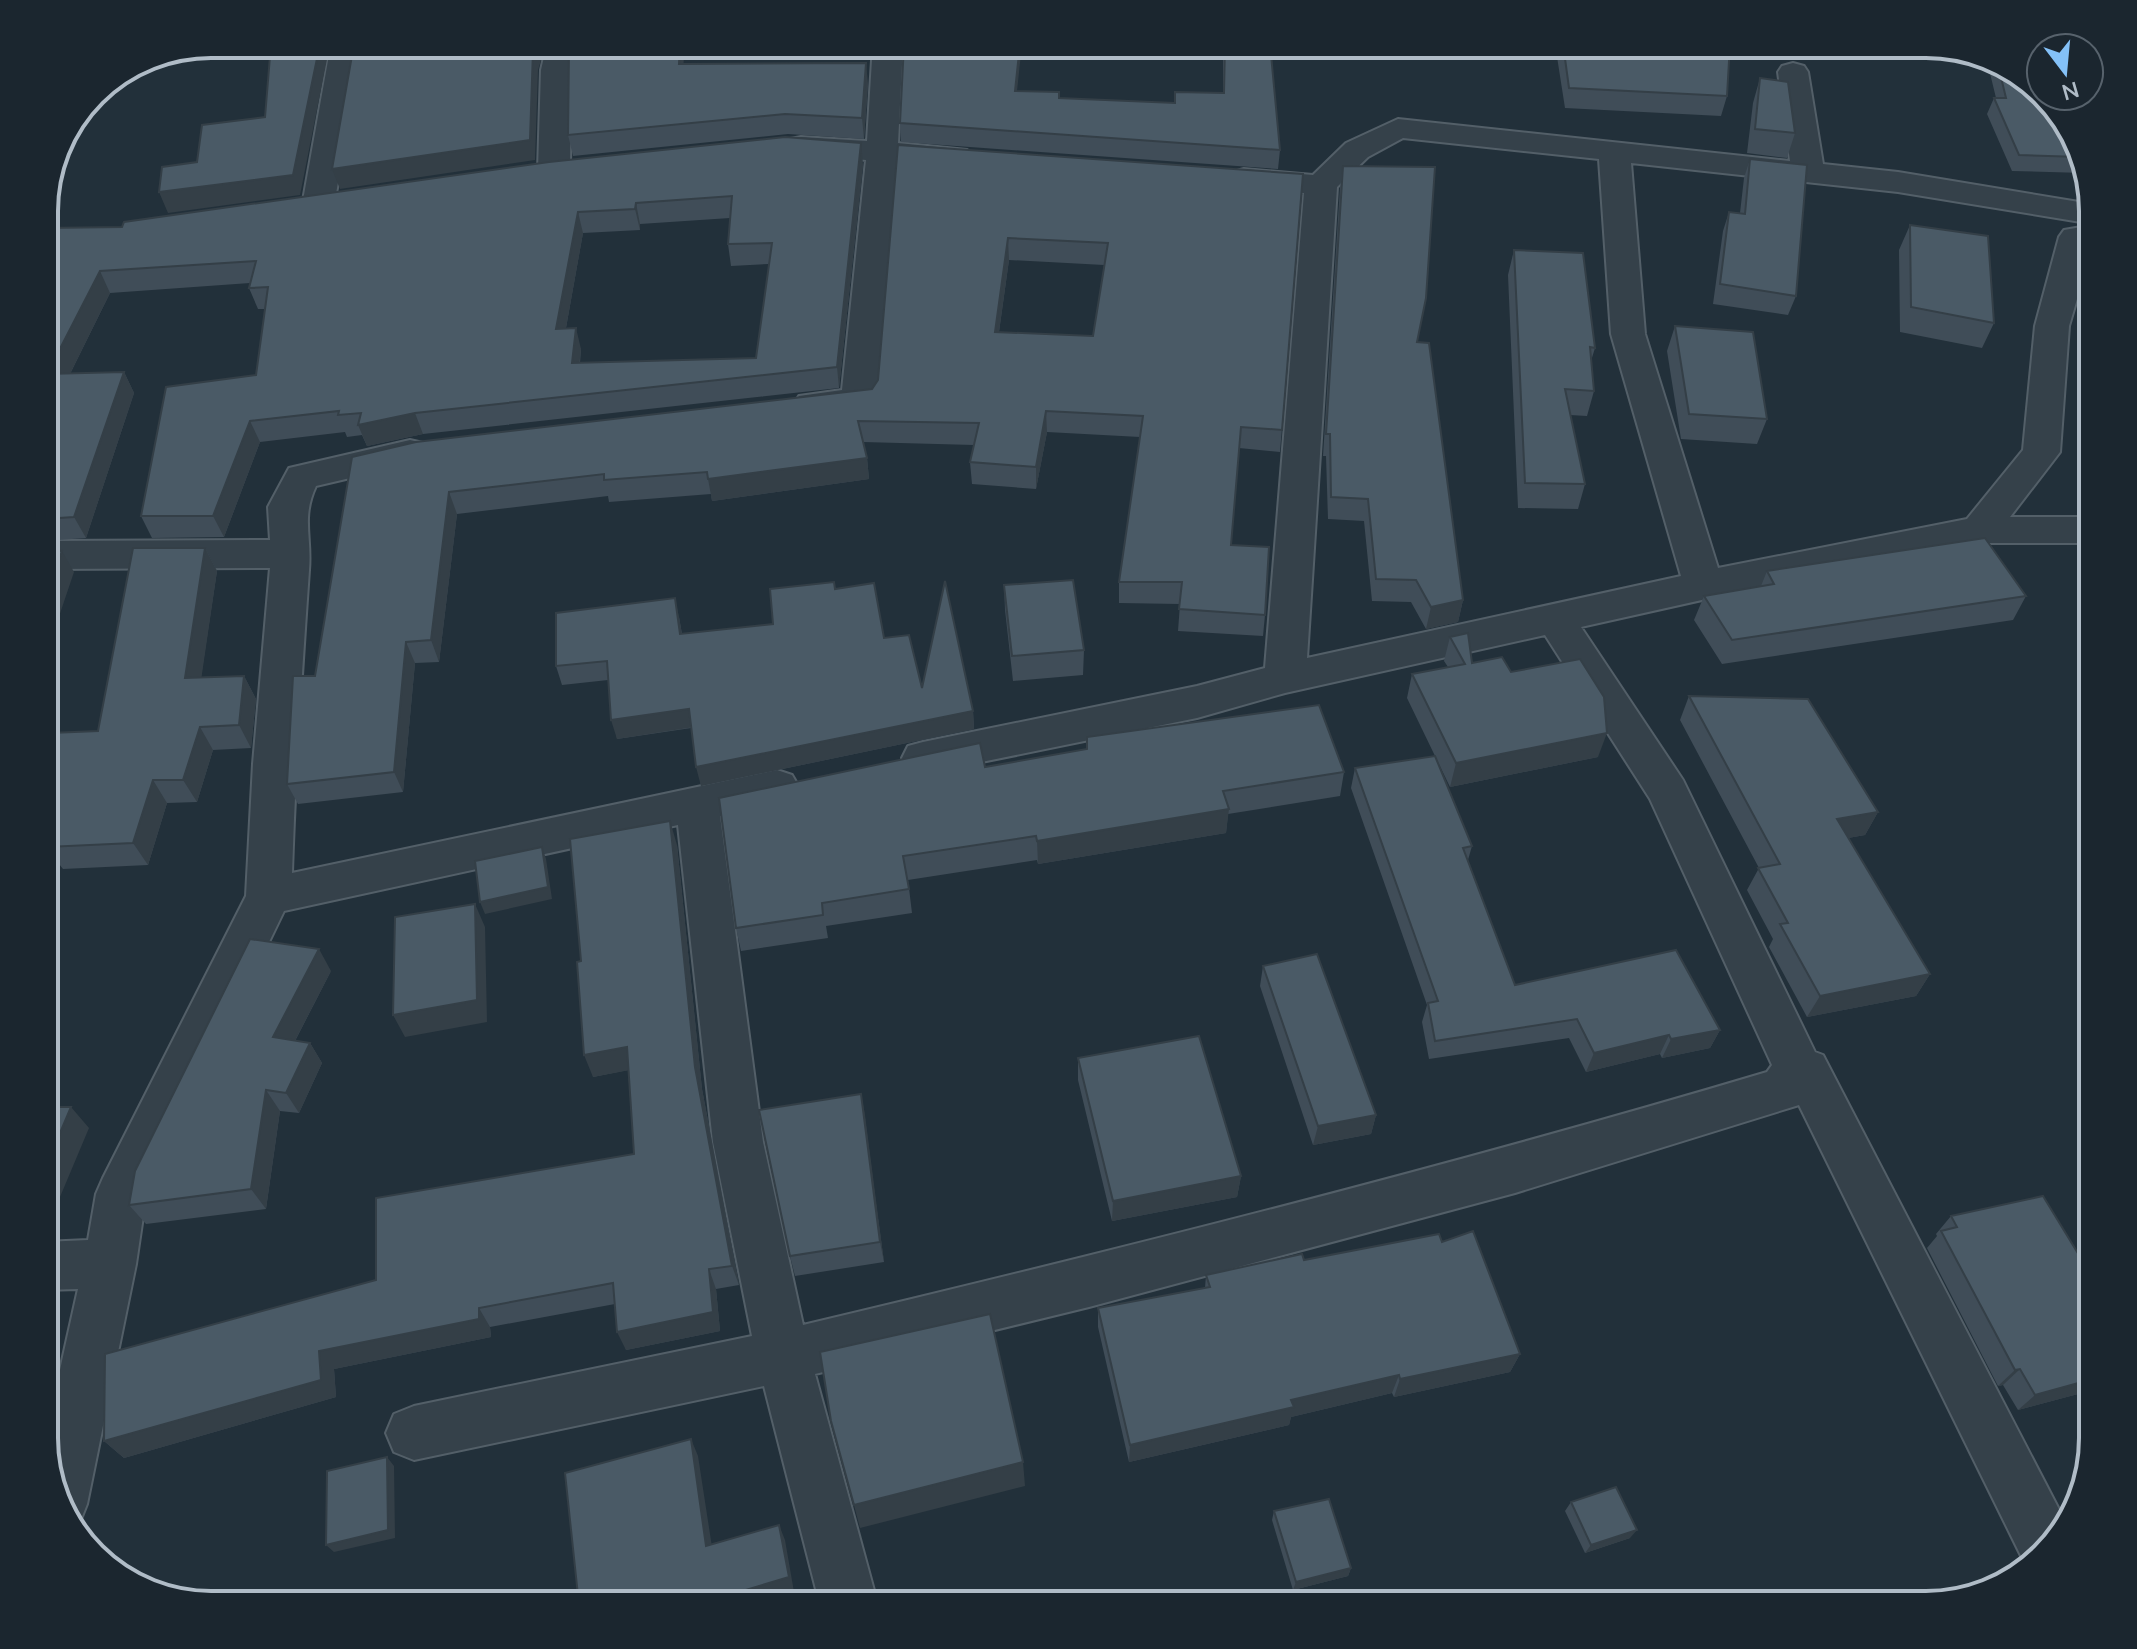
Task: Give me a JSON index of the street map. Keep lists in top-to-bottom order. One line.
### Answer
{"north":"bottom"}
